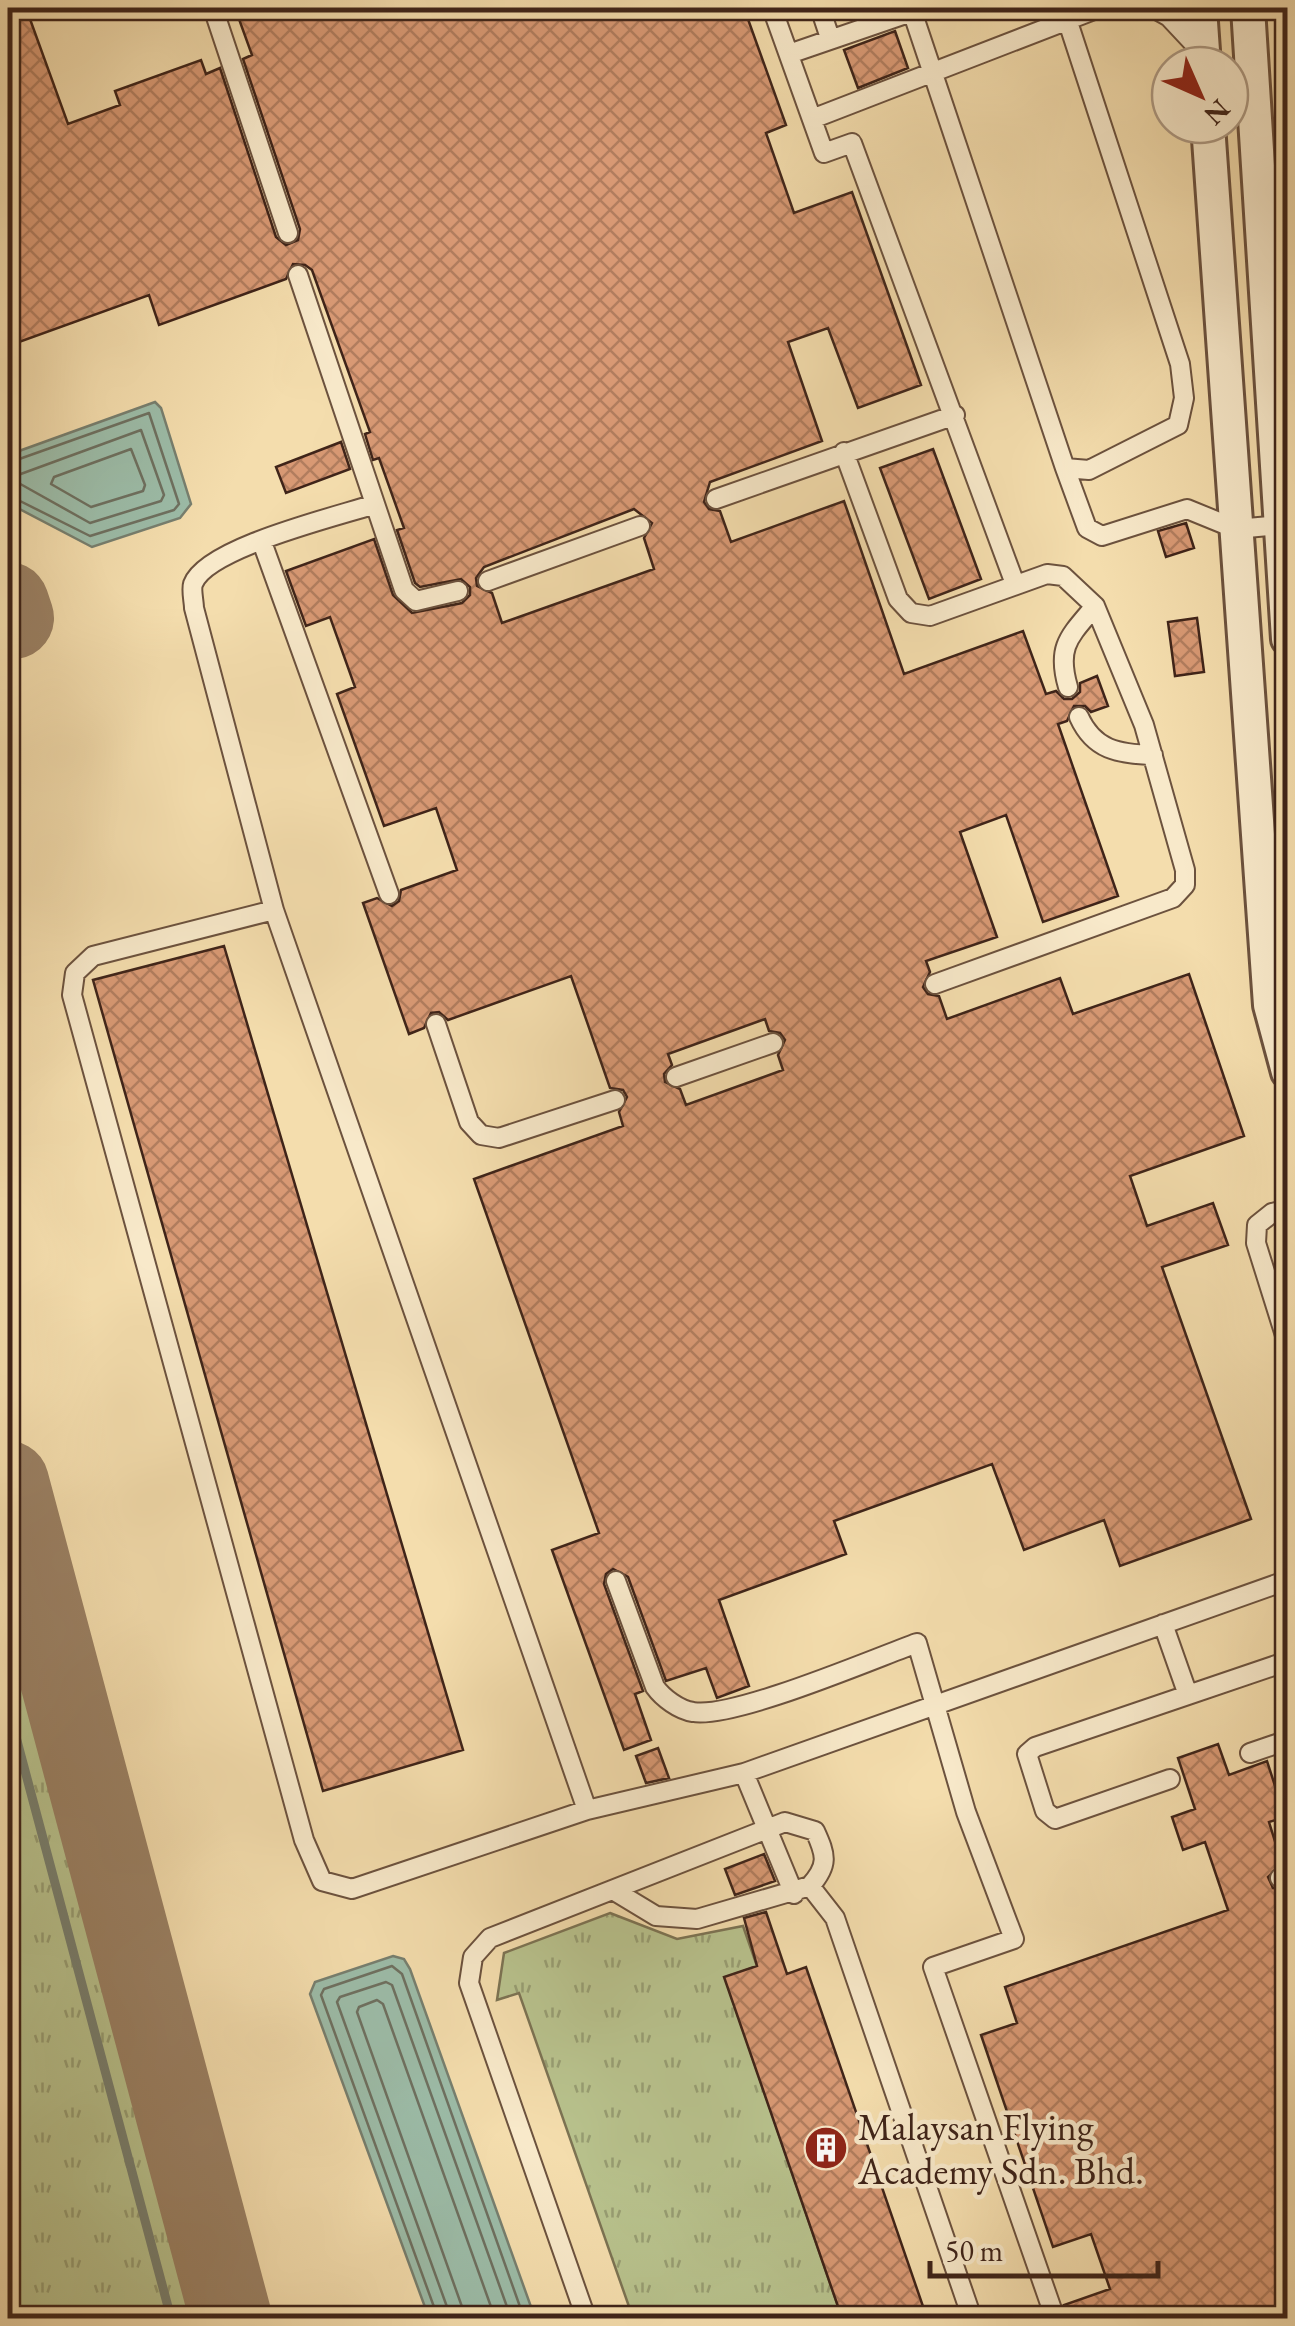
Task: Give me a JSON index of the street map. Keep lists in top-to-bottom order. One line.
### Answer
{"places":{"building":["Malaysan Flying Academy Sdn. Bhd."]},"scale_bar":"50 m","north":"bottom right"}
